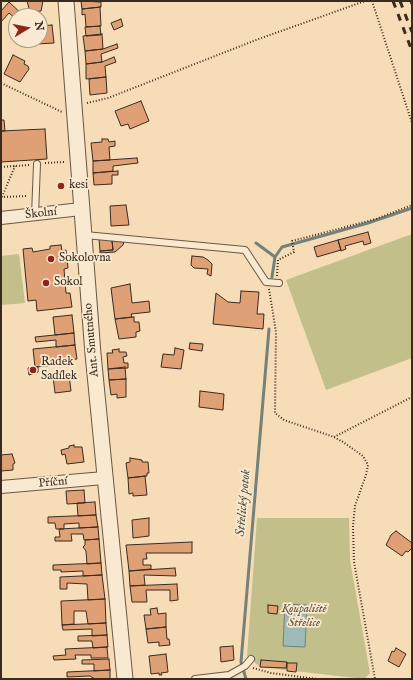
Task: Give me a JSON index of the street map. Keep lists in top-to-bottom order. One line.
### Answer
{"streets":{"street":["Školní","Ant. Smutného","Příční"]},"crossings":[["Školní","Ant. Smutného"],["Ant. Smutného","Příční"]],"water":["Střelický potok"],"parks":["Koupaliště Střelice"],"places":["kesi","Sokolovna","Sokol","Radek Sadílek"],"north":"right"}
